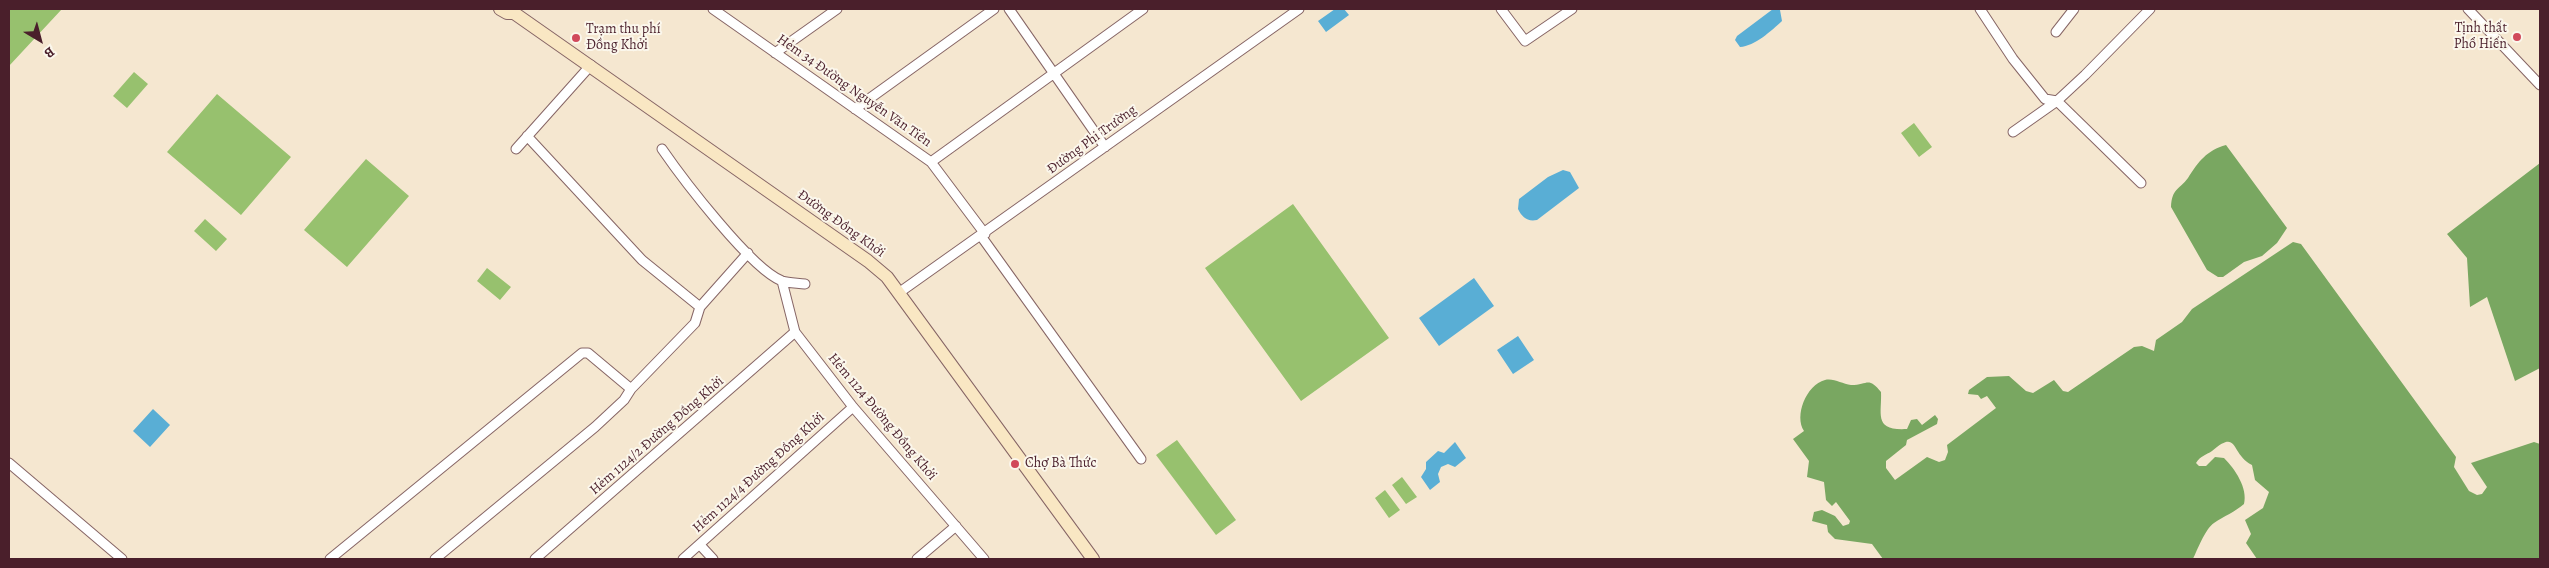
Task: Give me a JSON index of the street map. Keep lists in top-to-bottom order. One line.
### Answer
{"streets":{"main road":["Đường Đồng Khởi"],"street":["Hẻm 34 Đường Nguyễn Văn Tiên","Đường Phi Trường","Hẻm 1124 Đường Đồng Khởi","Hẻm 1124/2 Đường Đồng Khởi","Hẻm 1124/4 Đường Đồng Khởi"]},"crossings":[["Hẻm 34 Đường Nguyễn Văn Tiên","Đường Phi Trường"],["Đường Phi Trường","Đường Đồng Khởi"],["Hẻm 1124 Đường Đồng Khởi","Hẻm 1124/2 Đường Đồng Khởi"],["Hẻm 1124 Đường Đồng Khởi","Hẻm 1124/4 Đường Đồng Khởi"]],"places":["Tịnh thất Phổ Hiến","Trạm thu phí Đồng Khởi","Chợ Bà Thức"],"north":"bottom right"}
